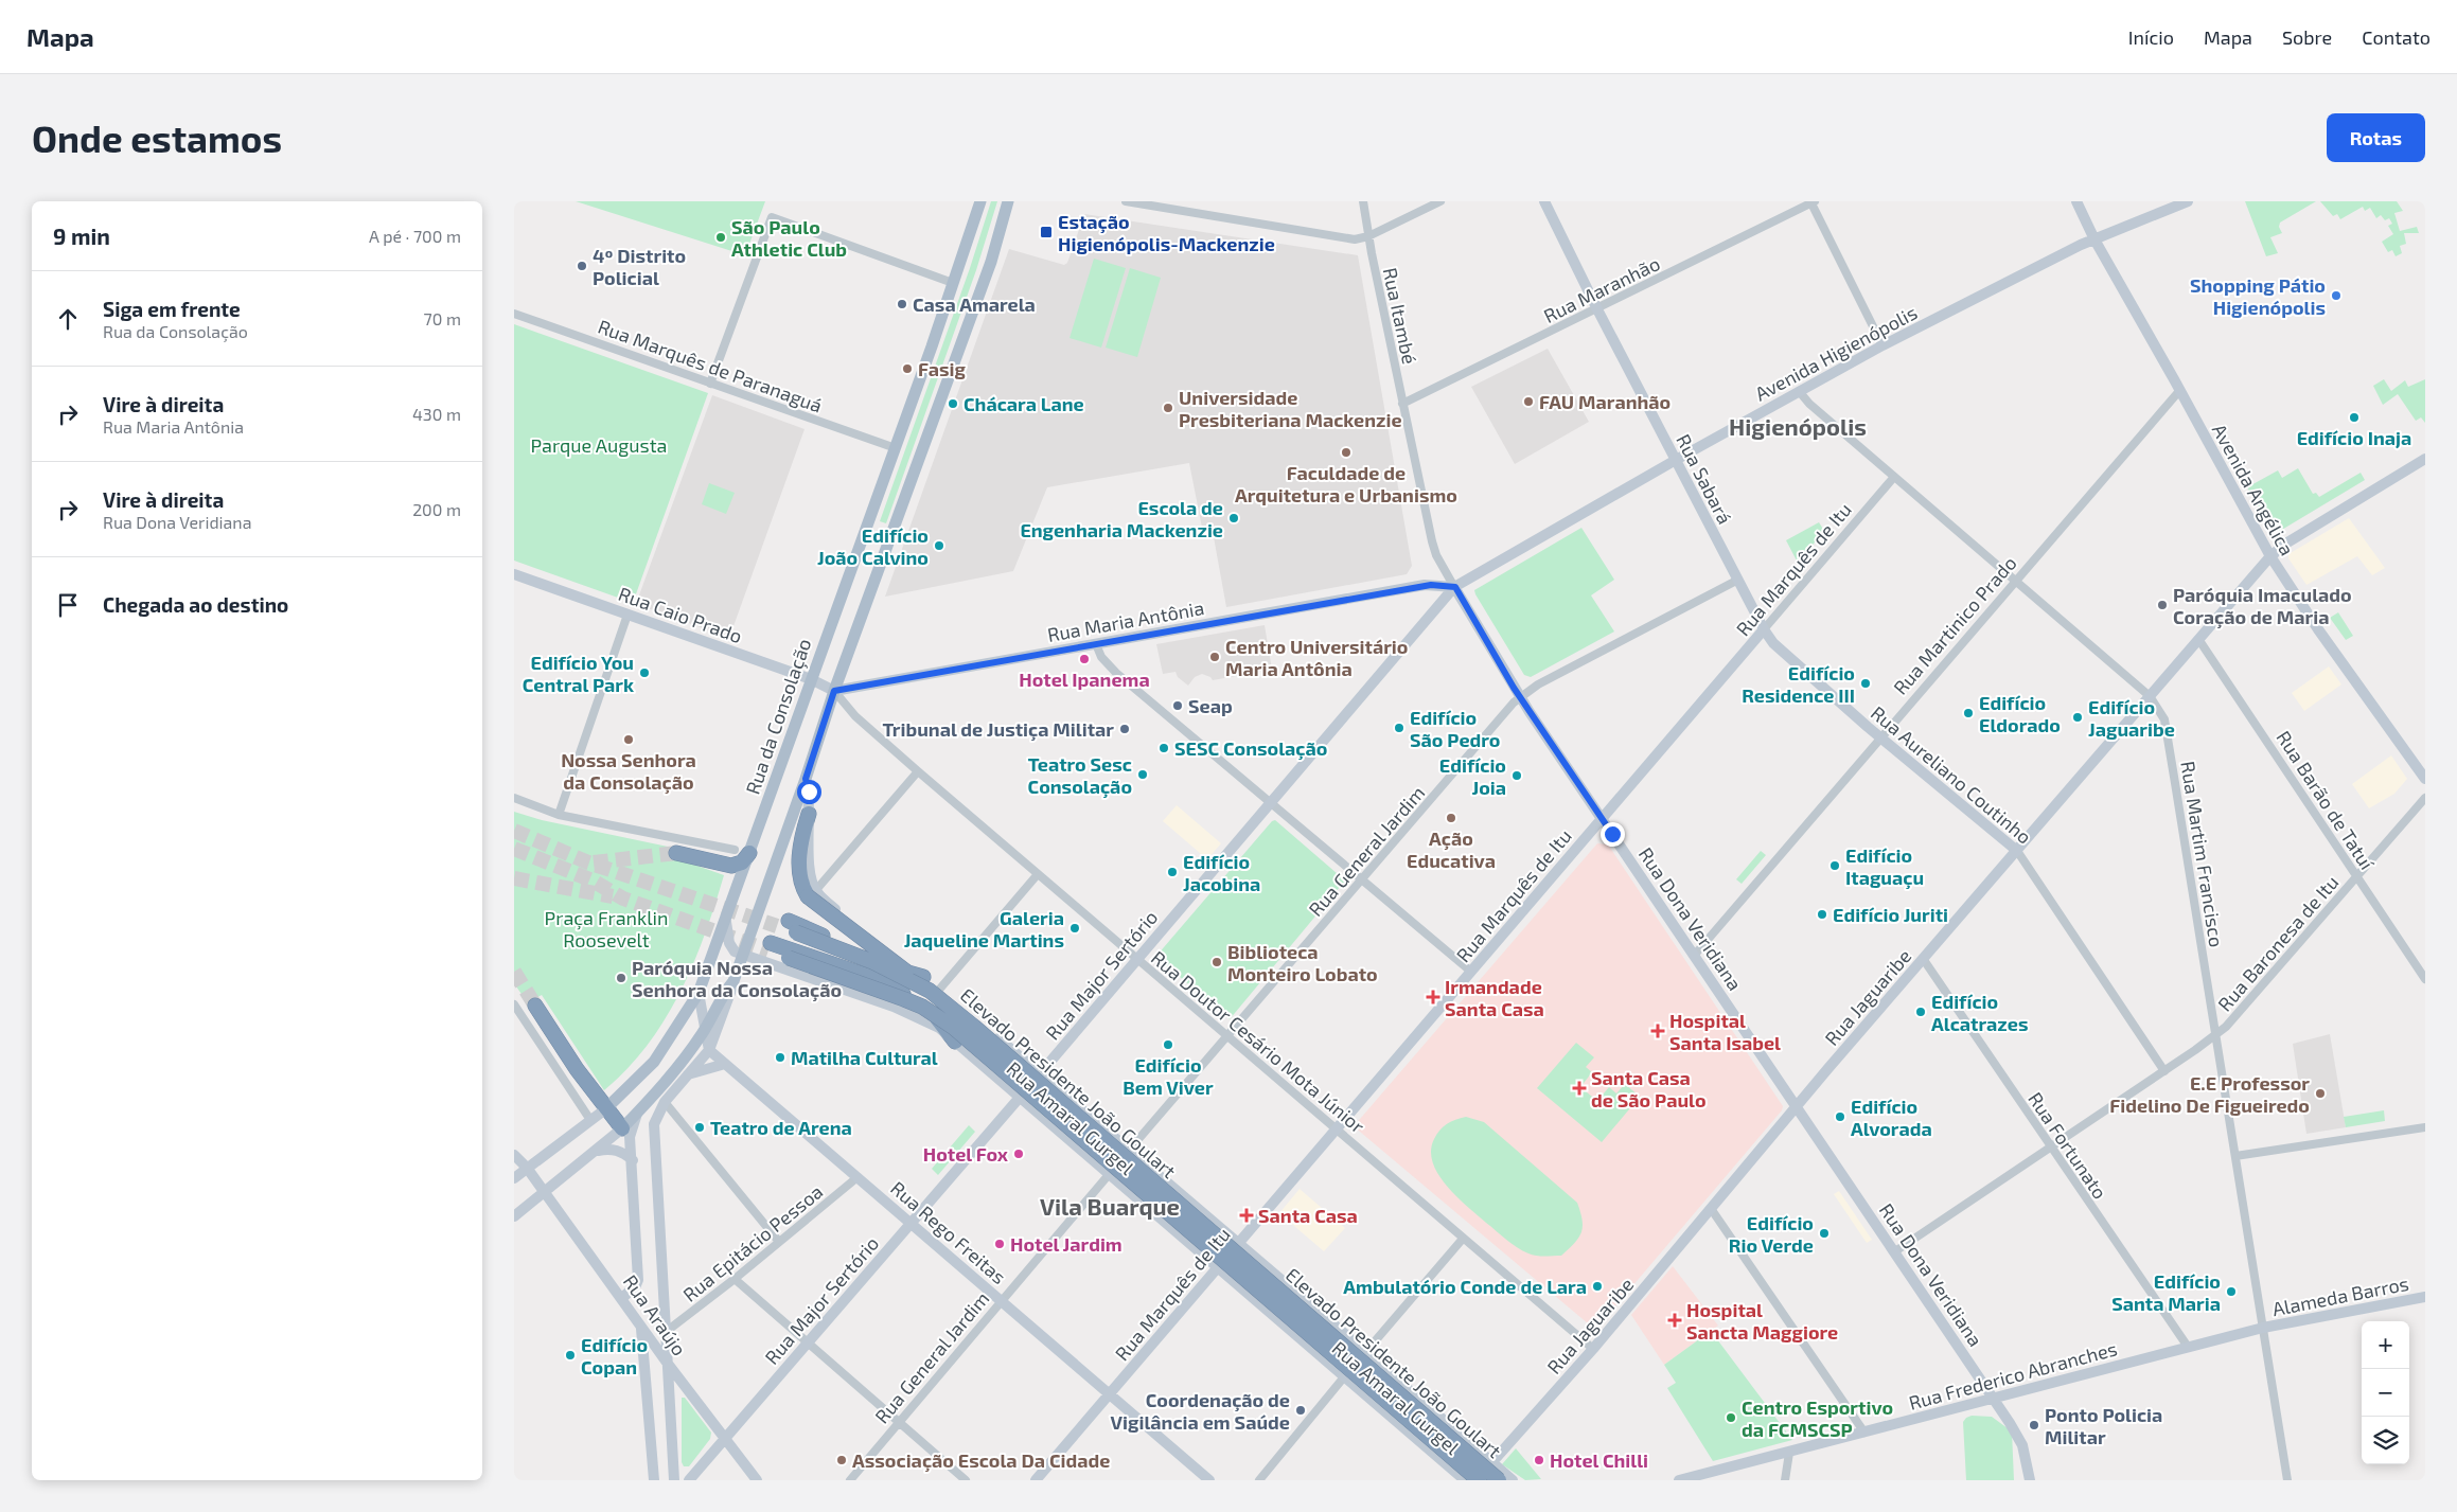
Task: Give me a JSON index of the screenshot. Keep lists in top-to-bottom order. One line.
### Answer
{"streets":{"highway":["Elevado Presidente João Goulart"],"main road":["Rua da Consolação"],"street":["Rua Maranhão","Rua Itambé","Avenida Higienópolis","Rua Marquês de Paranaguá","Rua Sabará","Avenida Angélica","Rua Marquês de Itu","Rua Caio Prado","Rua Maria Antônia","Rua Martinico Prado","Rua Aureliano Coutinho","Rua Barão de Tatuí","Rua General Jardim","Rua Martim Francisco","Rua Dona Veridiana","Rua Baronesa de Itu","Rua Major Sertório","Rua Jaguaribe","Rua Doutor Cesário Mota Júnior","Rua Amaral Gurgel","Rua Fortunato","Rua Rego Freitas","Rua Epitácio Pessoa","Alameda Barros","Rua Araújo","Rua Frederico Abranches"]},"crossings":[["Rua Maranhão","Rua Itambé"],["Rua Maranhão","Rua Sabará"],["Rua Itambé","Avenida Higienópolis"],["Rua Itambé","Rua Maria Antônia"],["Rua Itambé","Rua Dona Veridiana"],["Rua Itambé","Rua Major Sertório"],["Avenida Higienópolis","Rua Sabará"],["Avenida Higienópolis","Avenida Angélica"],["Avenida Higienópolis","Rua Maria Antônia"],["Avenida Higienópolis","Rua Martim Francisco"],["Avenida Higienópolis","Rua Dona Veridiana"],["Avenida Higienópolis","Rua Major Sertório"],["Rua Marquês de Paranaguá","Rua da Consolação"],["Rua Sabará","Rua Marquês de Itu"],["Rua Sabará","Rua Aureliano Coutinho"],["Rua Sabará","Rua General Jardim"],["Avenida Angélica","Rua Martinico Prado"],["Avenida Angélica","Rua Jaguaribe"],["Rua Marquês de Itu","Rua Aureliano Coutinho"],["Rua Marquês de Itu","Rua Martim Francisco"],["Rua Marquês de Itu","Rua Dona Veridiana"],["Rua Marquês de Itu","Rua Doutor Cesário Mota Júnior"],["Rua Marquês de Itu","Rua Amaral Gurgel"],["Rua Marquês de Itu","Rua Rego Freitas"],["Rua Caio Prado","Rua Maria Antônia"],["Rua Caio Prado","Rua da Consolação"],["Rua Caio Prado","Rua Doutor Cesário Mota Júnior"],["Rua Maria Antônia","Rua Dona Veridiana"],["Rua Maria Antônia","Rua Major Sertório"],["Rua Maria Antônia","Rua Doutor Cesário Mota Júnior"],["Rua Martinico Prado","Rua Aureliano Coutinho"],["Rua Martinico Prado","Rua Martim Francisco"],["Rua Martinico Prado","Rua Dona Veridiana"],["Rua da Consolação","Rua Araújo"],["Rua Aureliano Coutinho","Rua Baronesa de Itu"],["Rua Aureliano Coutinho","Rua Jaguaribe"],["Rua Barão de Tatuí","Rua Baronesa de Itu"],["Rua Barão de Tatuí","Rua Jaguaribe"],["Rua General Jardim","Rua Dona Veridiana"],["Rua General Jardim","Rua Doutor Cesário Mota Júnior"],["Rua General Jardim","Rua Amaral Gurgel"],["Rua General Jardim","Rua Rego Freitas"],["Rua Martim Francisco","Rua Baronesa de Itu"],["Rua Martim Francisco","Rua Jaguaribe"],["Rua Martim Francisco","Alameda Barros"],["Rua Martim Francisco","Rua Frederico Abranches"],["Rua Dona Veridiana","Rua Baronesa de Itu"],["Rua Dona Veridiana","Rua Major Sertório"],["Rua Dona Veridiana","Rua Jaguaribe"],["Rua Dona Veridiana","Rua Frederico Abranches"],["Rua Baronesa de Itu","Rua Fortunato"],["Rua Major Sertório","Rua Doutor Cesário Mota Júnior"],["Rua Major Sertório","Rua Amaral Gurgel"],["Rua Major Sertório","Rua Rego Freitas"],["Rua Major Sertório","Rua Araújo"],["Rua Jaguaribe","Rua Doutor Cesário Mota Júnior"],["Rua Jaguaribe","Elevado Presidente João Goulart"],["Rua Jaguaribe","Rua Amaral Gurgel"],["Rua Jaguaribe","Rua Fortunato"],["Elevado Presidente João Goulart","Rua Amaral Gurgel"],["Rua Fortunato","Rua Frederico Abranches"],["Rua Rego Freitas","Rua Epitácio Pessoa"],["Alameda Barros","Rua Frederico Abranches"]],"districts":["Higienópolis","Vila Buarque"],"parks":["Parque Augusta","Praça Franklin Roosevelt"],"places":{"transit":["Estação Higienópolis-Mackenzie"],"other":["São Paulo Athletic Club","4º Distrito Policial","Shopping Pátio Higienópolis","Casa Amarela","Fasig","FAU Maranhão","Chácara Lane","Universidade Presbiteriana Mackenzie","Edifício Inaja","Faculdade de Arquitetura e Urbanismo","Escola de Engenharia Mackenzie","Edifício João Calvino","Paróquia Imaculado Coração de Maria","Centro Universitário Maria Antônia","Hotel Ipanema","Edifício You Central Park","Edifício Residence III","Seap","Edifício Eldorado","Edifício Jaguaribe","Edifício São Pedro","Tribunal de Justiça Militar","Nossa Senhora da Consolação","SESC Consolação","Teatro Sesc Consolação","Edifício Joia","Ação Educativa","Edifício Itaguaçu","Edifício Jacobina","Edifício Juriti","Galeria Jaqueline Martins","Biblioteca Monteiro Lobato","Paróquia Nossa Senhora da Consolação","Edifício Alcatrazes","Edifício Bem Viver","Matilha Cultural","E.E Professor Fidelino De Figueiredo","Edifício Alvorada","Teatro de Arena","Hotel Fox","Edifício Rio Verde","Hotel Jardim","Ambulatório Conde de Lara","Edifício Santa Maria","Edifício Copan","Coordenação de Vigilância em Saúde","Centro Esportivo da FCMSCSP","Ponto Policia Militar","Associação Escola Da Cidade","Hotel Chilli"],"health":["Irmandade Santa Casa","Hospital Santa Isabel","Santa Casa de São Paulo","Santa Casa","Hospital Sancta Maggiore"]},"page":{"header":"Mapa","nav":["Início","Mapa","Sobre","Contato"],"buttons":"Rotas","title":"Onde estamos","heading":["9 min","A pé · 700 m"],"list":[["Siga em frente","Rua da Consolação","70 m"],["Vire à direita","Rua Maria Antônia","430 m"],["Vire à direita","Rua Dona Veridiana","200 m"],"Chegada ao destino"],"map_buttons":["+","−"]}}
